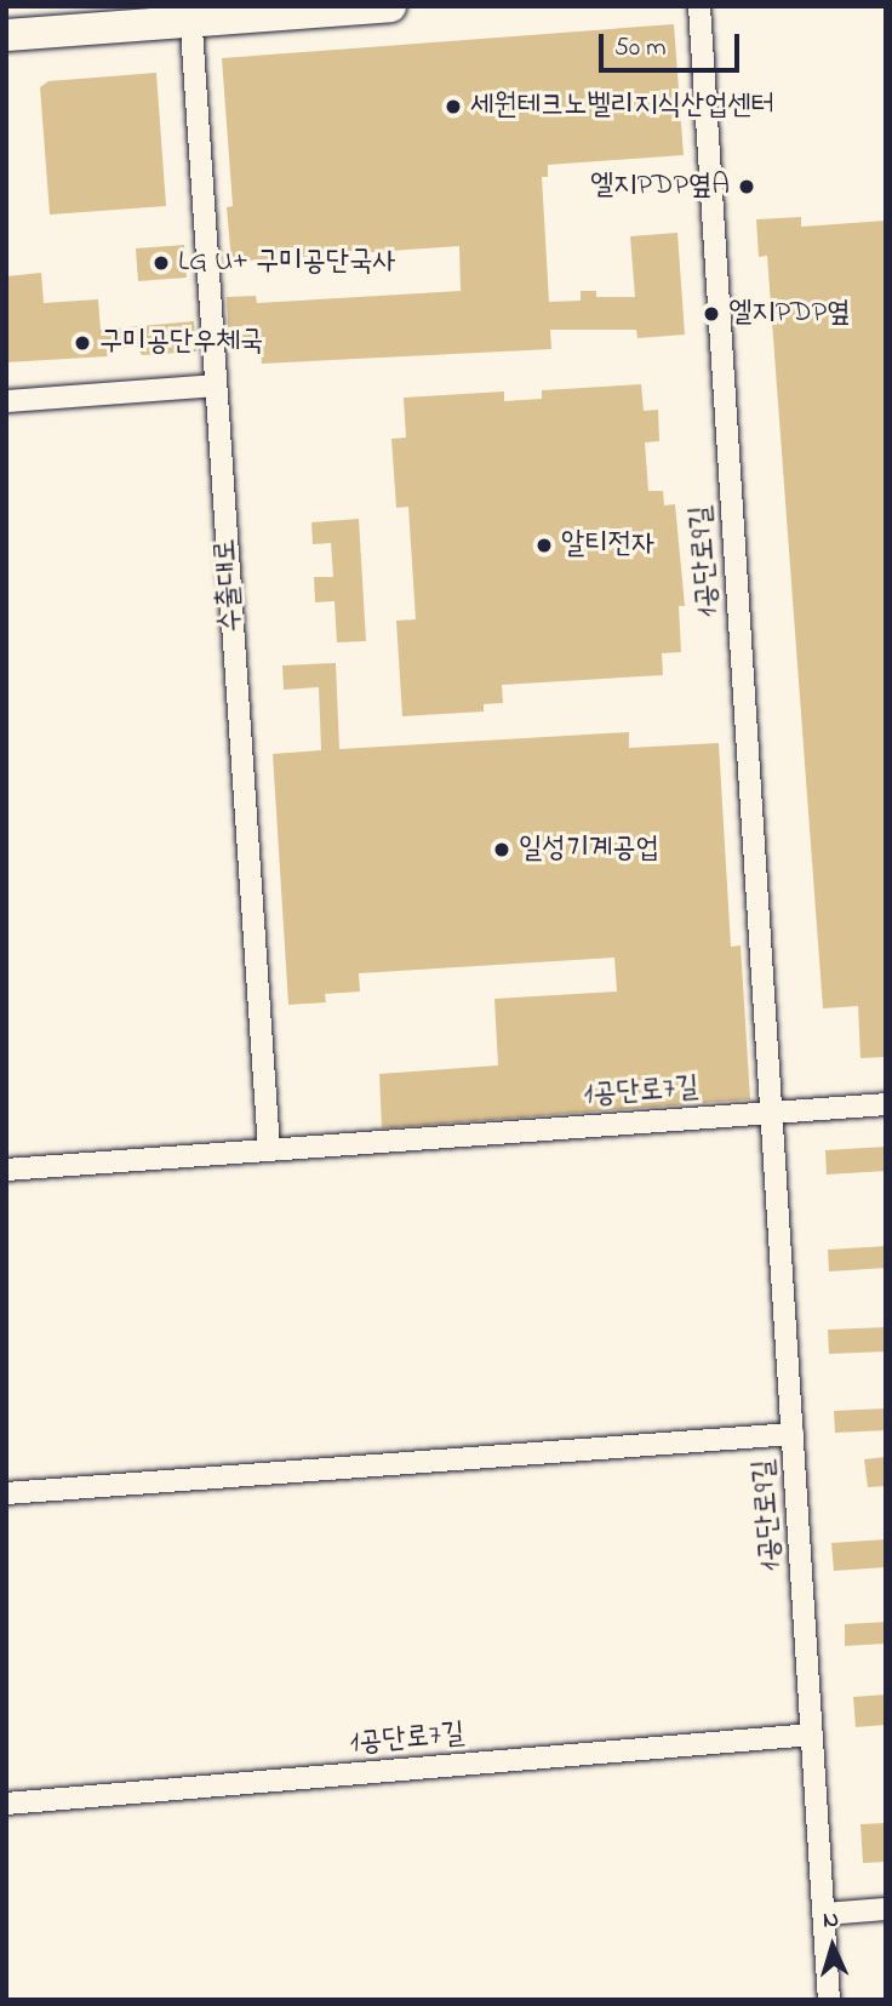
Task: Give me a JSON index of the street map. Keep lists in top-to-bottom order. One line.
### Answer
{"streets":{"street":["1공단로9길","수출대로","1공단로7길"]},"crossings":[["1공단로9길","1공단로7길"],["수출대로","1공단로7길"]],"places":["세원테크노벨리지식산업센터","엘지PDP옆A","LG U+ 구미공단국사","엘지PDP옆","구미공단우체국","알티전자","일성기계공업"],"scale_bar":"50 m","north":"top"}
